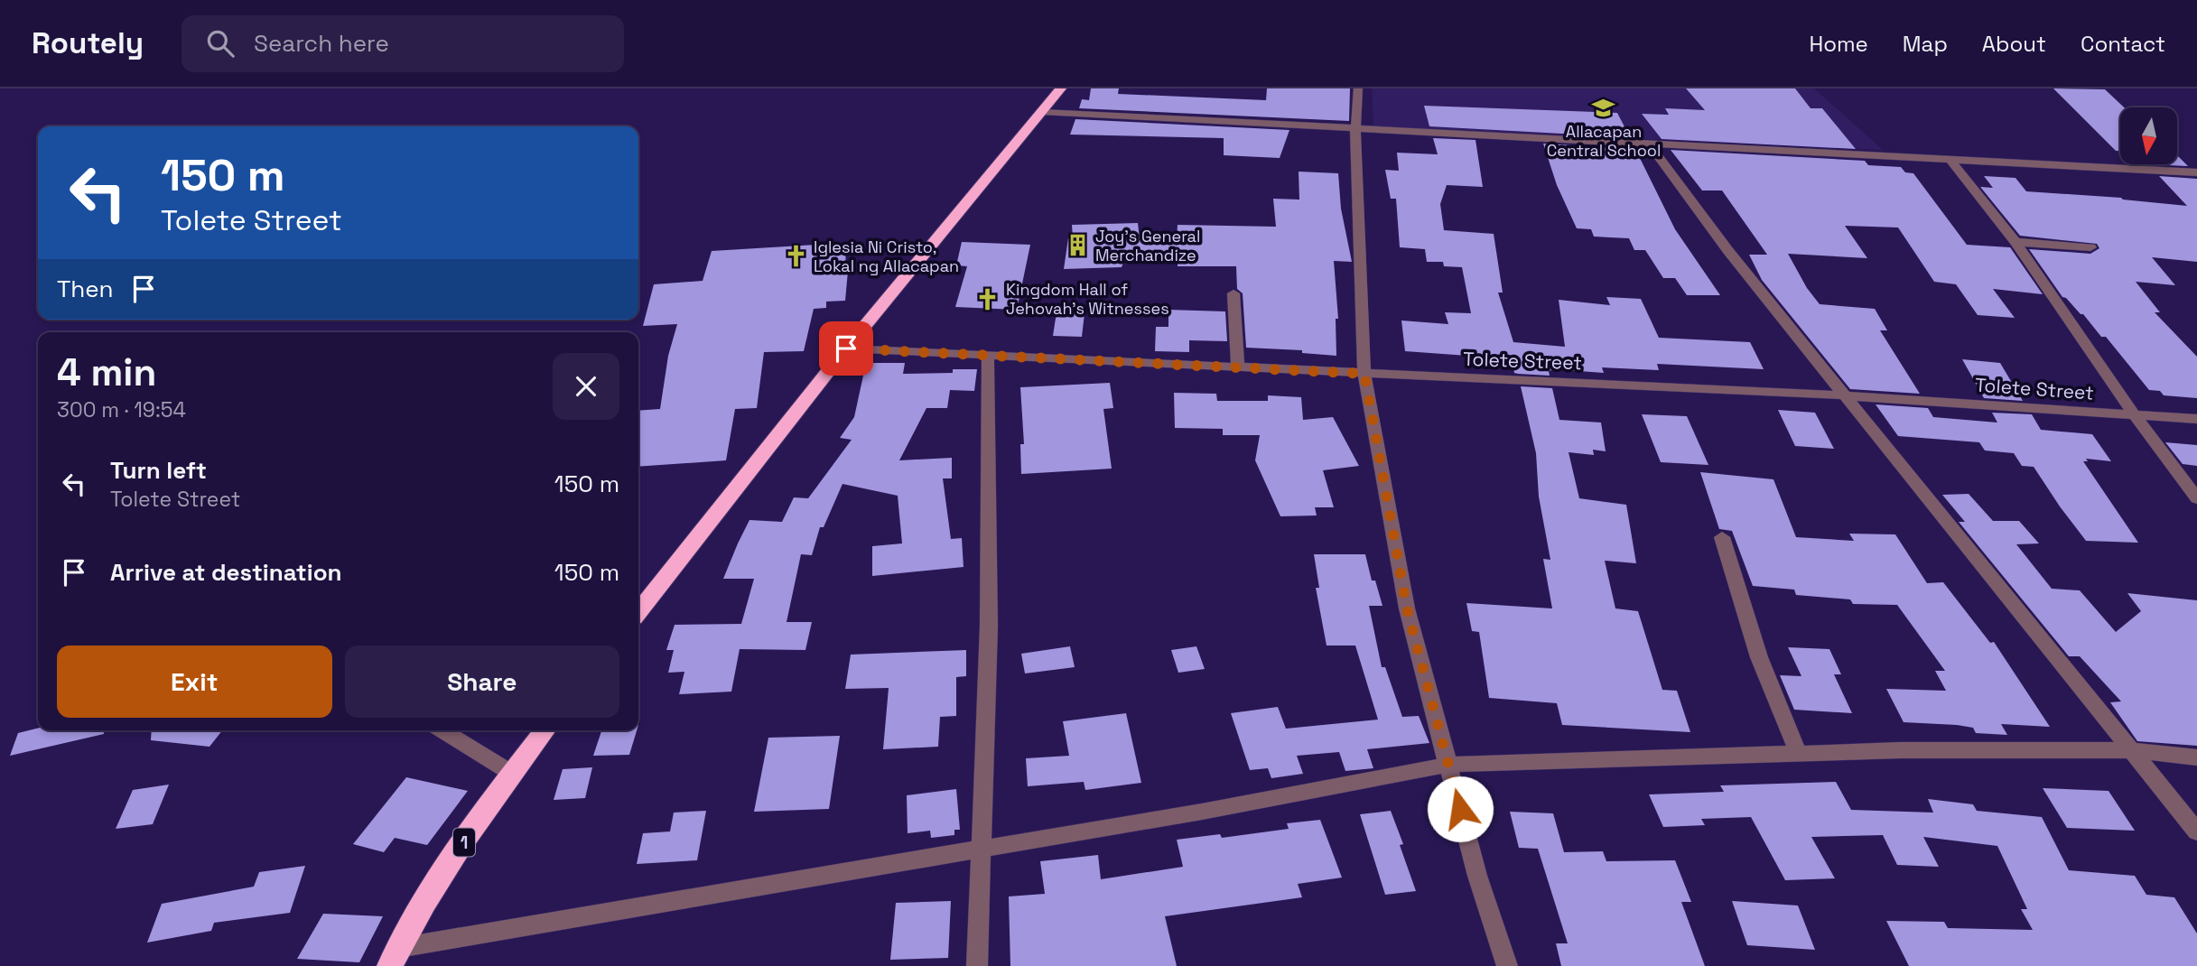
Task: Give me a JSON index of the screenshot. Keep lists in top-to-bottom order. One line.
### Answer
{"streets":{"highway":["1"],"street":["Tolete Street"]},"places":{"school or university":["Allacapan Central School"],"building":["Joy's General Merchandize"],"church":["Iglesia Ni Cristo, Lokal ng Allacapan","Kingdom Hall of Jehovah's Witnesses"]},"north":"bottom","page":{"header":"Routely","search":"Search here","nav":["Home","Map","About","Contact"],"turn":["150 m","Tolete Street"],"then":"Then","heading":["4 min","300 m · 19:54"],"list":[{"name":"Turn left","note":"Tolete Street","value":"150 m"},{"name":"Arrive at destination","value":"150 m"}],"buttons":["Exit","Share"]}}
